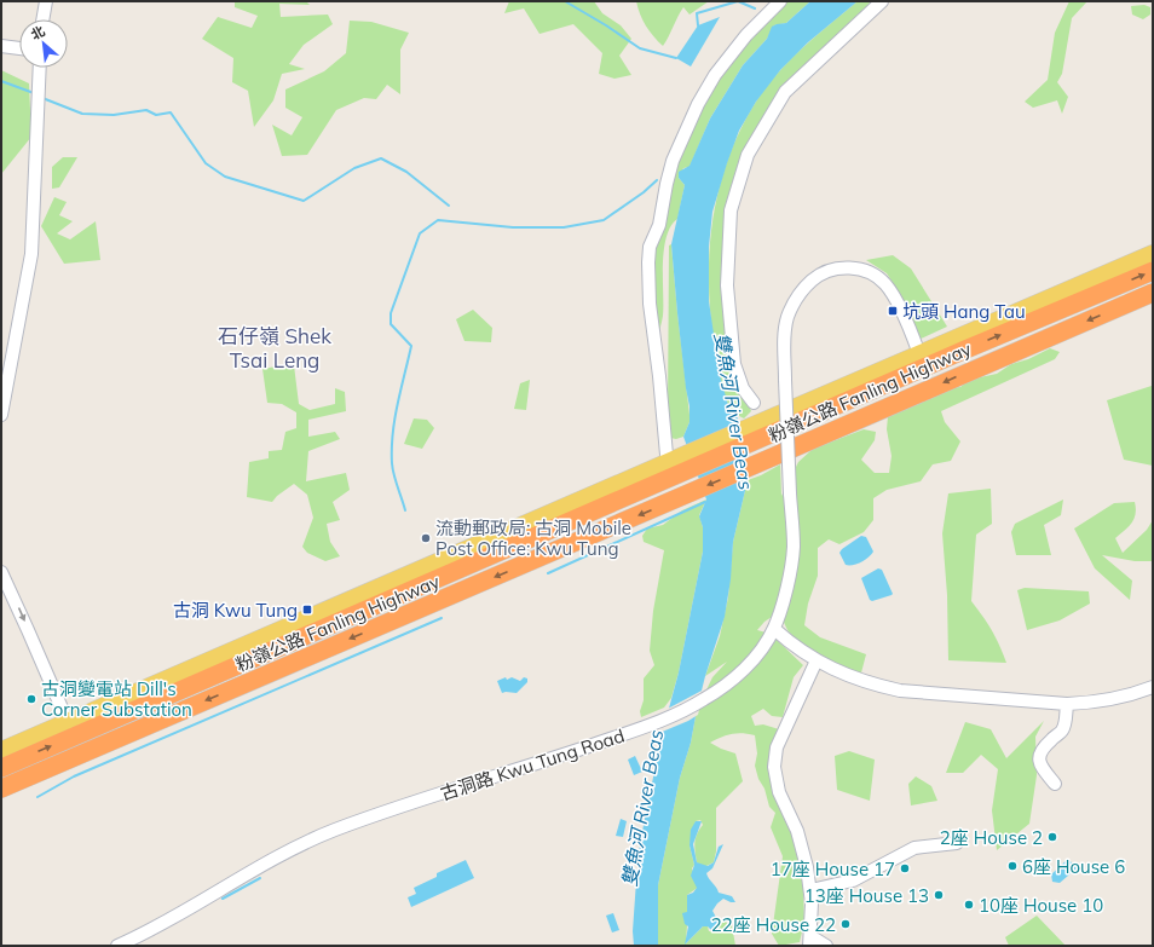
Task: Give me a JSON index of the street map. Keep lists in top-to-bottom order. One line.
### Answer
{"streets":{"highway":["粉嶺公路 Fanling Highway"],"street":["古洞路 Kwu Tung Road"]},"districts":["石仔嶺 Shek Tsai Leng"],"water":["雙魚河 River Beas"],"places":{"transit":["坑頭 Hang Tau","古洞 Kwu Tung"],"other":["流動郵政局: 古洞 Mobile Post Office: Kwu Tung","古洞變電站 Dill's Corner Substation","2座 House 2","6座 House 6","17座 House 17","13座 House 13","10座 House 10","22座 House 22"]},"north":"top left"}
